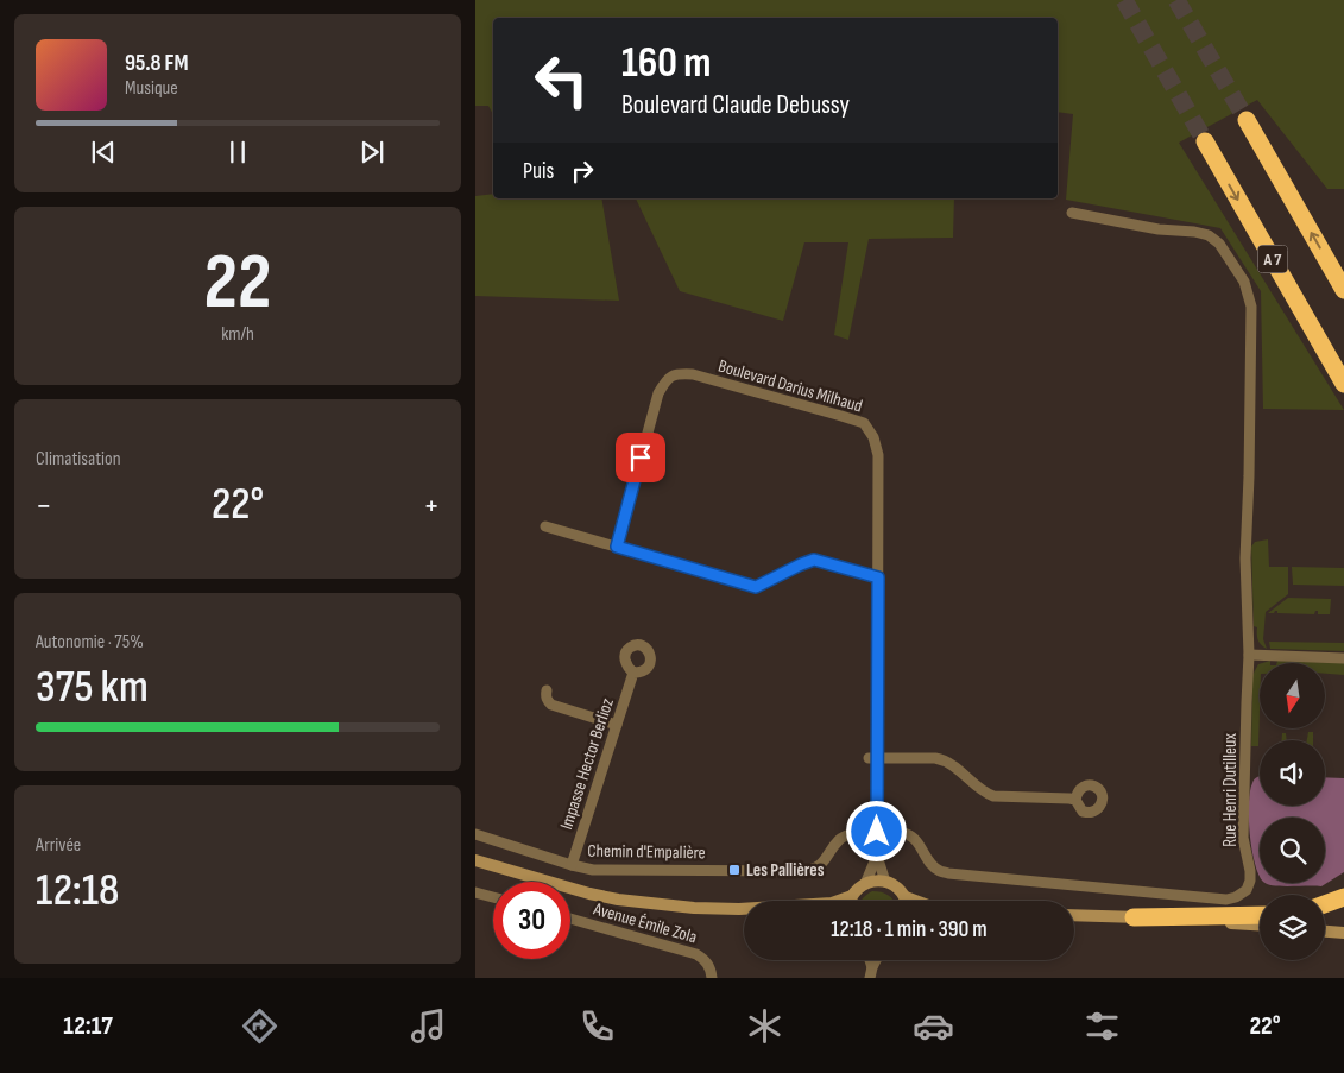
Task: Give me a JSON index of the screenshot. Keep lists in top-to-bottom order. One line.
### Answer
{"streets":{"highway":["A 7"],"street":["Boulevard Darius Milhaud","Impasse Hector Berlioz","Rue Henri Dutilleux","Chemin d'Empalière","Avenue Émile Zola"]},"crossings":[["Boulevard Darius Milhaud","Rue Henri Dutilleux"],["Boulevard Darius Milhaud","Chemin d'Empalière"],["Impasse Hector Berlioz","Chemin d'Empalière"],["Rue Henri Dutilleux","Chemin d'Empalière"]],"places":{"transit":["Les Pallières"]},"north":"bottom","page":{"turn":["160 m","Boulevard Claude Debussy"],"song":["95.8 FM","Musique"],"then":"Puis","tile":[["22","km/h"],"Climatisation",["Autonomie · 75%","375 km"],["Arrivée","12:18"]],"heat":["−","22°","+"],"limit":"30","trip":"12:18 · 1 min · 390 m","tabs":["12:17","22°"]}}
